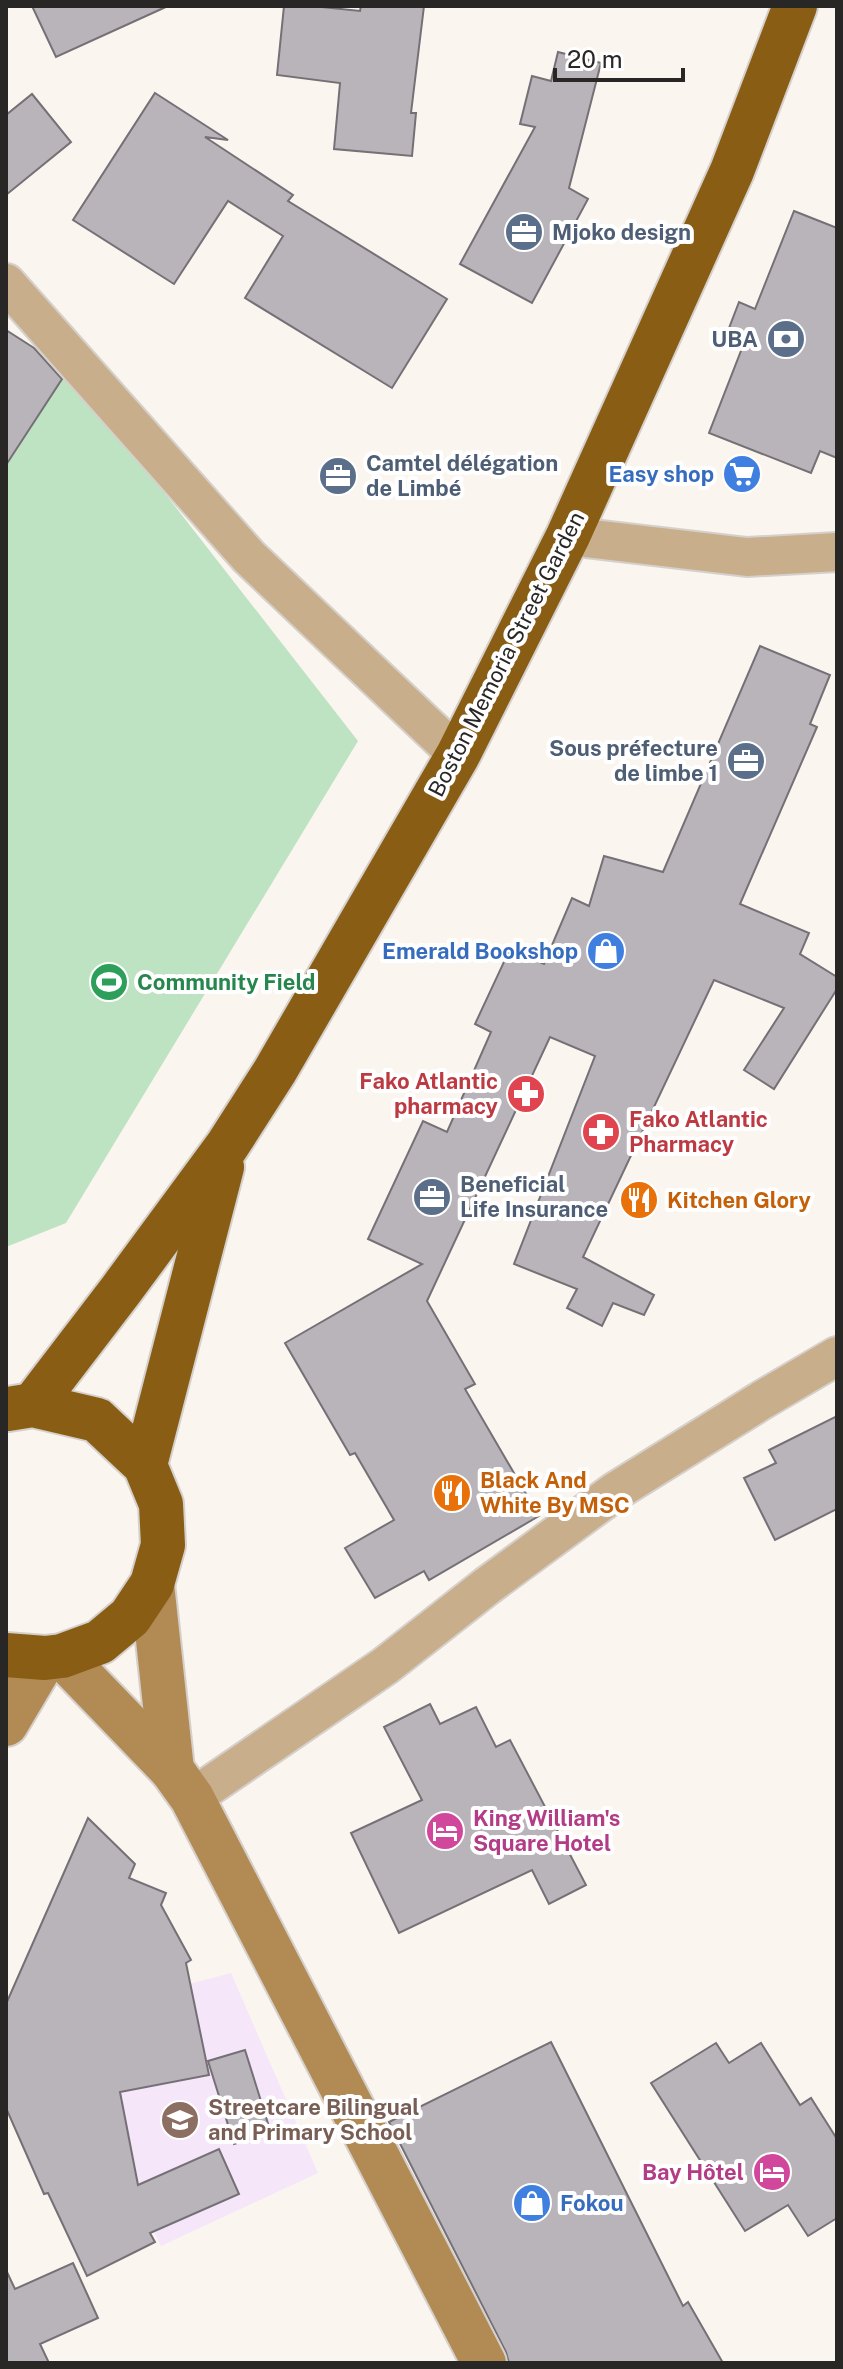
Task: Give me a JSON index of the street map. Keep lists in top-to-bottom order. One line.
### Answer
{"streets":{"highway":["Boston Memoria Street Garden"]},"places":{"office":["Mjoko design","Camtel délégation de Limbé","Sous préfecture de limbe 1","Beneficial Life Insurance"],"bank":["UBA"],"supermarket":["Easy shop"],"shop":["Emerald Bookshop","Fokou"],"sports":["Community Field"],"pharmacy":["Fako Atlantic pharmacy","Fako Atlantic Pharmacy"],"restaurant":["Kitchen Glory","Black And White By MSC"],"hotel":["King William's Square Hotel","Bay Hôtel"],"school or university":["Streetcare Bilingual and Primary School"]},"scale_bar":"20 m"}
